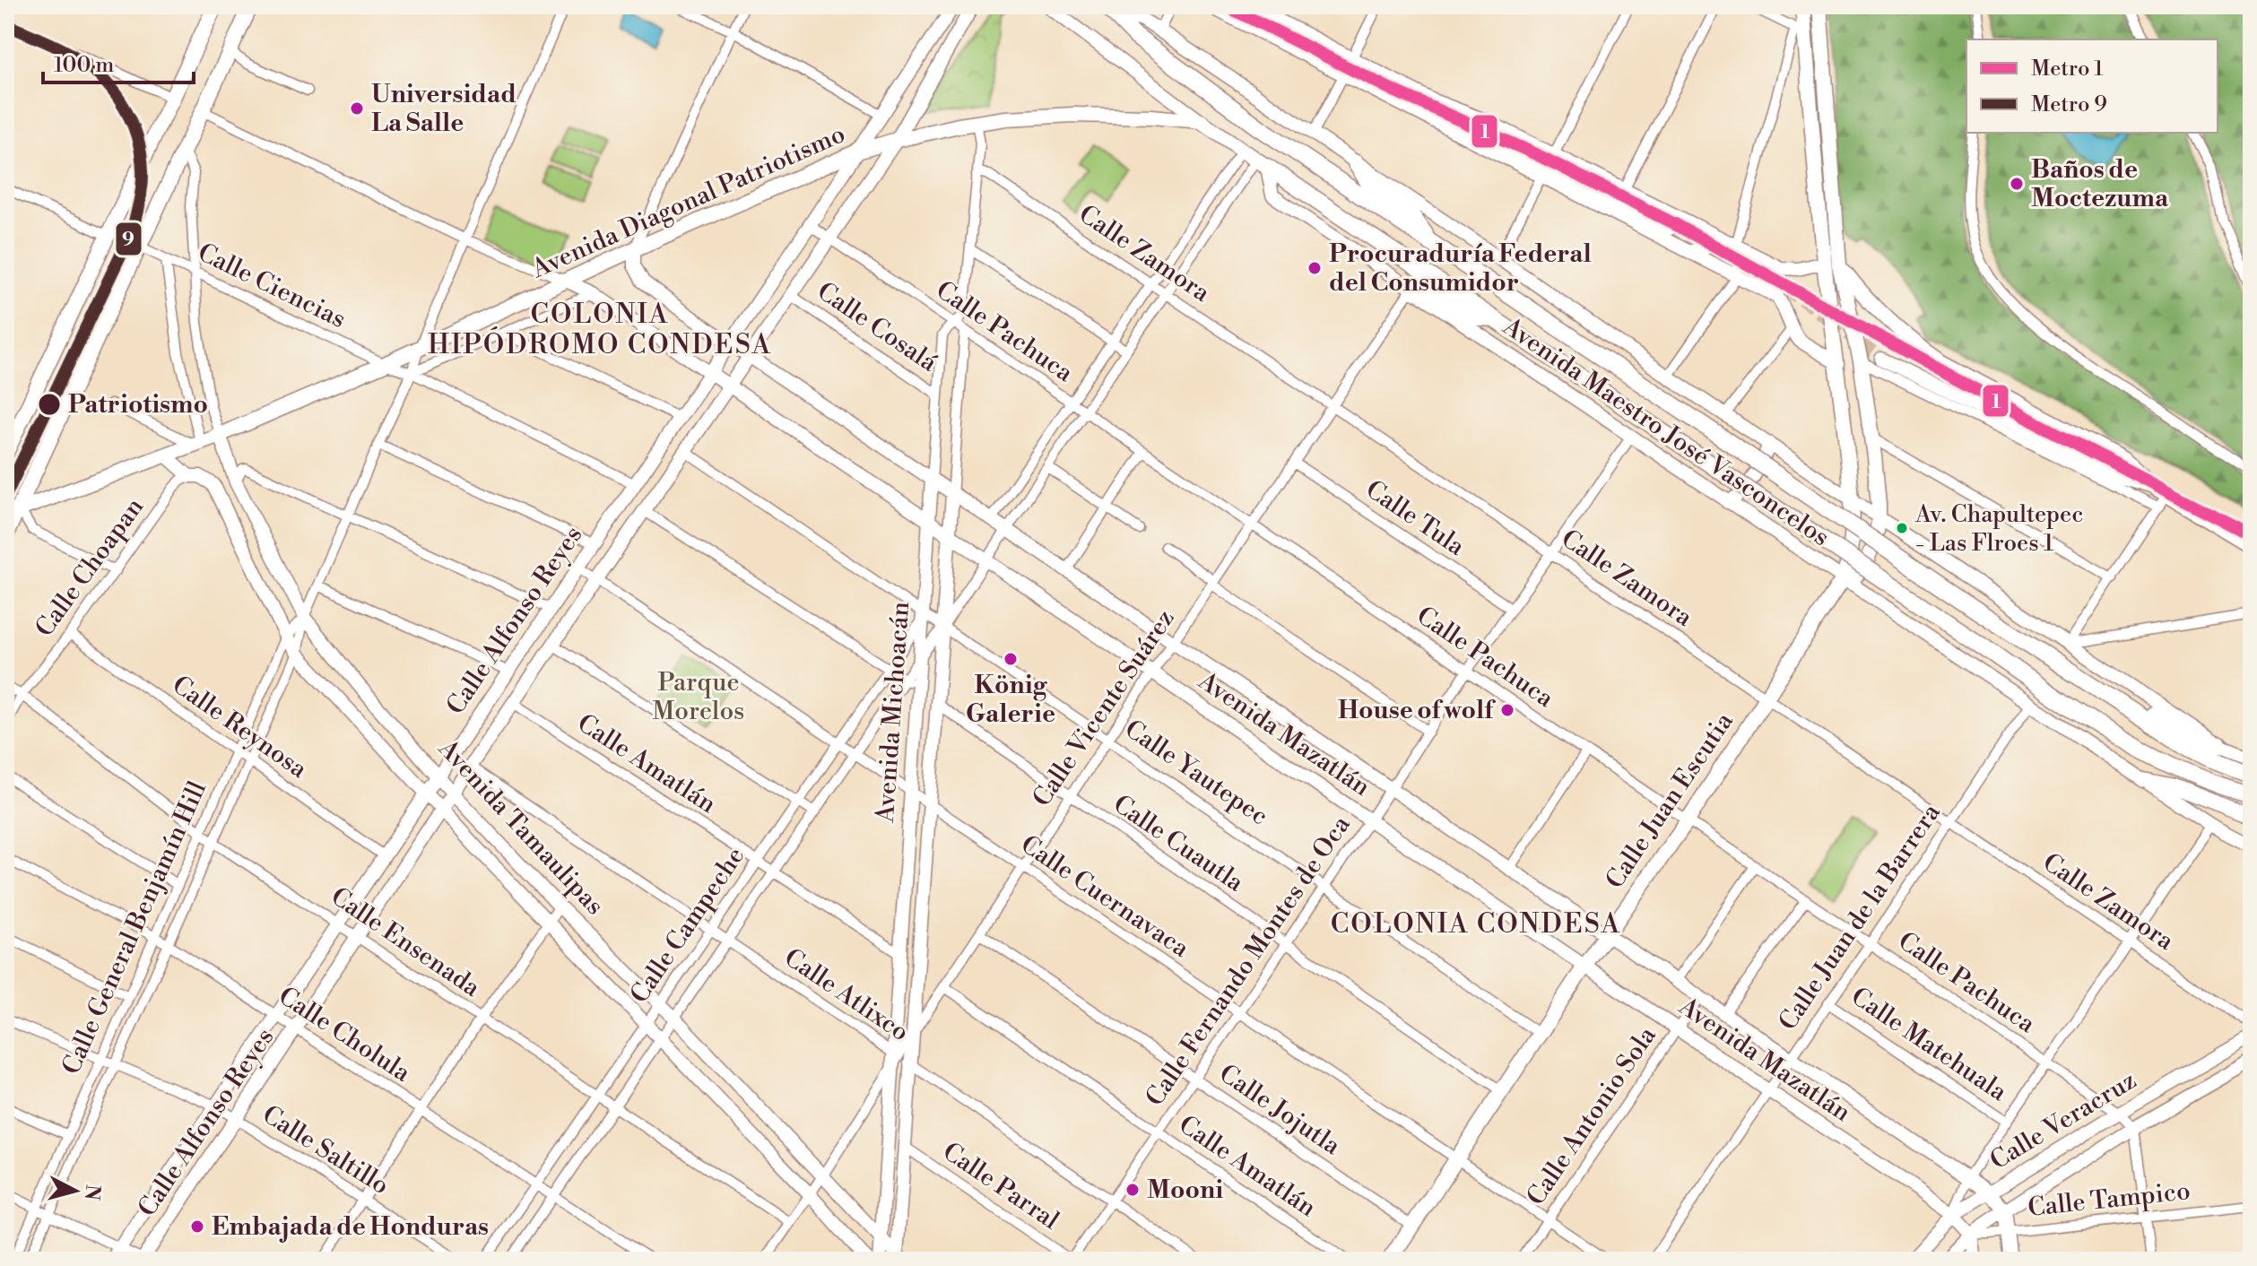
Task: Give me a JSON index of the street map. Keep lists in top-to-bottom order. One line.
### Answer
{"streets":{"main road":["Avenida Diagonal Patriotismo","Avenida Maestro José Vasconcelos","Calle Alfonso Reyes","Avenida Michoacán","Avenida Mazatlán","Calle Juan Escutia","Avenida Tamaulipas","Calle Veracruz"],"street":["Calle Zamora","Calle Ciencias","Calle Cosalá","Calle Pachuca","Calle Tula","Calle Choapan","Calle Vicente Suárez","Calle Reynosa","Calle Amatlán","Calle Yautepec","Calle Cuautla","Calle Cuernavaca","Calle Juan de la Barrera","Calle Campeche","Calle General Benjamín Hill","Calle Ensenada","Calle Fernando Montes de Oca","Calle Atlixco","Calle Cholula","Calle Matehuala","Calle Jojutla","Calle Antonio Sola","Calle Saltillo","Calle Parral","Calle Tampico"]},"crossings":[["Avenida Diagonal Patriotismo","Calle Ciencias"],["Avenida Diagonal Patriotismo","Calle Alfonso Reyes"],["Avenida Diagonal Patriotismo","Avenida Michoacán"],["Avenida Diagonal Patriotismo","Avenida Mazatlán"],["Avenida Diagonal Patriotismo","Avenida Tamaulipas"],["Avenida Diagonal Patriotismo","Calle General Benjamín Hill"],["Calle Zamora","Calle Vicente Suárez"],["Calle Zamora","Avenida Michoacán"],["Calle Zamora","Calle Juan Escutia"],["Calle Zamora","Calle Juan de la Barrera"],["Calle Zamora","Calle Campeche"],["Calle Zamora","Calle Fernando Montes de Oca"],["Calle Ciencias","Calle Alfonso Reyes"],["Calle Ciencias","Avenida Tamaulipas"],["Calle Ciencias","Calle General Benjamín Hill"],["Calle Cosalá","Calle Alfonso Reyes"],["Calle Cosalá","Avenida Michoacán"],["Calle Pachuca","Calle Alfonso Reyes"],["Calle Pachuca","Calle Vicente Suárez"],["Calle Pachuca","Avenida Michoacán"],["Calle Pachuca","Calle Juan Escutia"],["Calle Pachuca","Calle Juan de la Barrera"],["Calle Pachuca","Calle Campeche"],["Calle Pachuca","Calle Fernando Montes de Oca"],["Calle Pachuca","Calle Veracruz"],["Avenida Maestro José Vasconcelos","Calle Vicente Suárez"],["Avenida Maestro José Vasconcelos","Calle Juan Escutia"],["Avenida Maestro José Vasconcelos","Calle Juan de la Barrera"],["Avenida Maestro José Vasconcelos","Calle Campeche"],["Avenida Maestro José Vasconcelos","Calle Fernando Montes de Oca"],["Calle Tula","Calle Vicente Suárez"],["Calle Tula","Calle Fernando Montes de Oca"],["Calle Choapan","Calle Reynosa"],["Calle Choapan","Calle Ensenada"],["Calle Alfonso Reyes","Calle Reynosa"],["Calle Alfonso Reyes","Avenida Mazatlán"],["Calle Alfonso Reyes","Calle Amatlán"],["Calle Alfonso Reyes","Calle Yautepec"],["Calle Alfonso Reyes","Avenida Tamaulipas"],["Calle Alfonso Reyes","Calle Cuernavaca"],["Calle Alfonso Reyes","Calle Ensenada"],["Calle Alfonso Reyes","Calle Atlixco"],["Calle Alfonso Reyes","Calle Cholula"],["Calle Alfonso Reyes","Calle Saltillo"],["Calle Vicente Suárez","Avenida Michoacán"],["Calle Vicente Suárez","Avenida Mazatlán"],["Calle Vicente Suárez","Calle Amatlán"],["Calle Vicente Suárez","Calle Yautepec"],["Calle Vicente Suárez","Calle Cuautla"],["Calle Vicente Suárez","Calle Cuernavaca"],["Calle Vicente Suárez","Calle Jojutla"],["Avenida Michoacán","Avenida Mazatlán"],["Avenida Michoacán","Calle Amatlán"],["Avenida Michoacán","Calle Yautepec"],["Avenida Michoacán","Avenida Tamaulipas"],["Avenida Michoacán","Calle Cuautla"],["Avenida Michoacán","Calle Cuernavaca"],["Avenida Michoacán","Calle Campeche"],["Avenida Michoacán","Calle Atlixco"],["Avenida Michoacán","Calle Parral"],["Calle Reynosa","Calle General Benjamín Hill"],["Avenida Mazatlán","Calle Juan Escutia"],["Avenida Mazatlán","Calle Juan de la Barrera"],["Avenida Mazatlán","Calle Campeche"],["Avenida Mazatlán","Calle Fernando Montes de Oca"],["Avenida Mazatlán","Calle Antonio Sola"],["Avenida Mazatlán","Calle Veracruz"],["Avenida Mazatlán","Calle Tampico"],["Calle Amatlán","Calle Campeche"],["Calle Amatlán","Calle Fernando Montes de Oca"],["Calle Yautepec","Calle Juan Escutia"],["Calle Yautepec","Calle Campeche"],["Calle Yautepec","Calle Fernando Montes de Oca"],["Calle Juan Escutia","Calle Cuautla"],["Calle Juan Escutia","Calle Cuernavaca"],["Calle Juan Escutia","Calle Jojutla"],["Avenida Tamaulipas","Calle Campeche"],["Avenida Tamaulipas","Calle General Benjamín Hill"],["Calle Cuautla","Calle Fernando Montes de Oca"],["Calle Cuernavaca","Calle Campeche"],["Calle Cuernavaca","Calle Fernando Montes de Oca"],["Calle Cuernavaca","Calle Antonio Sola"],["Calle Juan de la Barrera","Calle Matehuala"],["Calle Campeche","Calle Ensenada"],["Calle Campeche","Calle Atlixco"],["Calle Campeche","Calle Cholula"],["Calle General Benjamín Hill","Calle Ensenada"],["Calle General Benjamín Hill","Calle Cholula"],["Calle General Benjamín Hill","Calle Saltillo"],["Calle Fernando Montes de Oca","Calle Atlixco"],["Calle Fernando Montes de Oca","Calle Jojutla"],["Calle Fernando Montes de Oca","Calle Parral"],["Calle Veracruz","Calle Tampico"]],"districts":["COLONIA HIPÓDROMO CONDESA","COLONIA CONDESA"],"parks":["Parque Morelos"],"places":["Universidad La Salle","Baños de Moctezuma","Procuraduría Federal del Consumidor","Patriotismo","Av. Chapultepec - Las Flroes 1","König Galerie","House of wolf","Mooni","Embajada de Honduras"],"lines":["metro line 1","metro line 9"],"legend":["Metro 1","Metro 9"],"scale_bar":"100 m","north":"right"}
